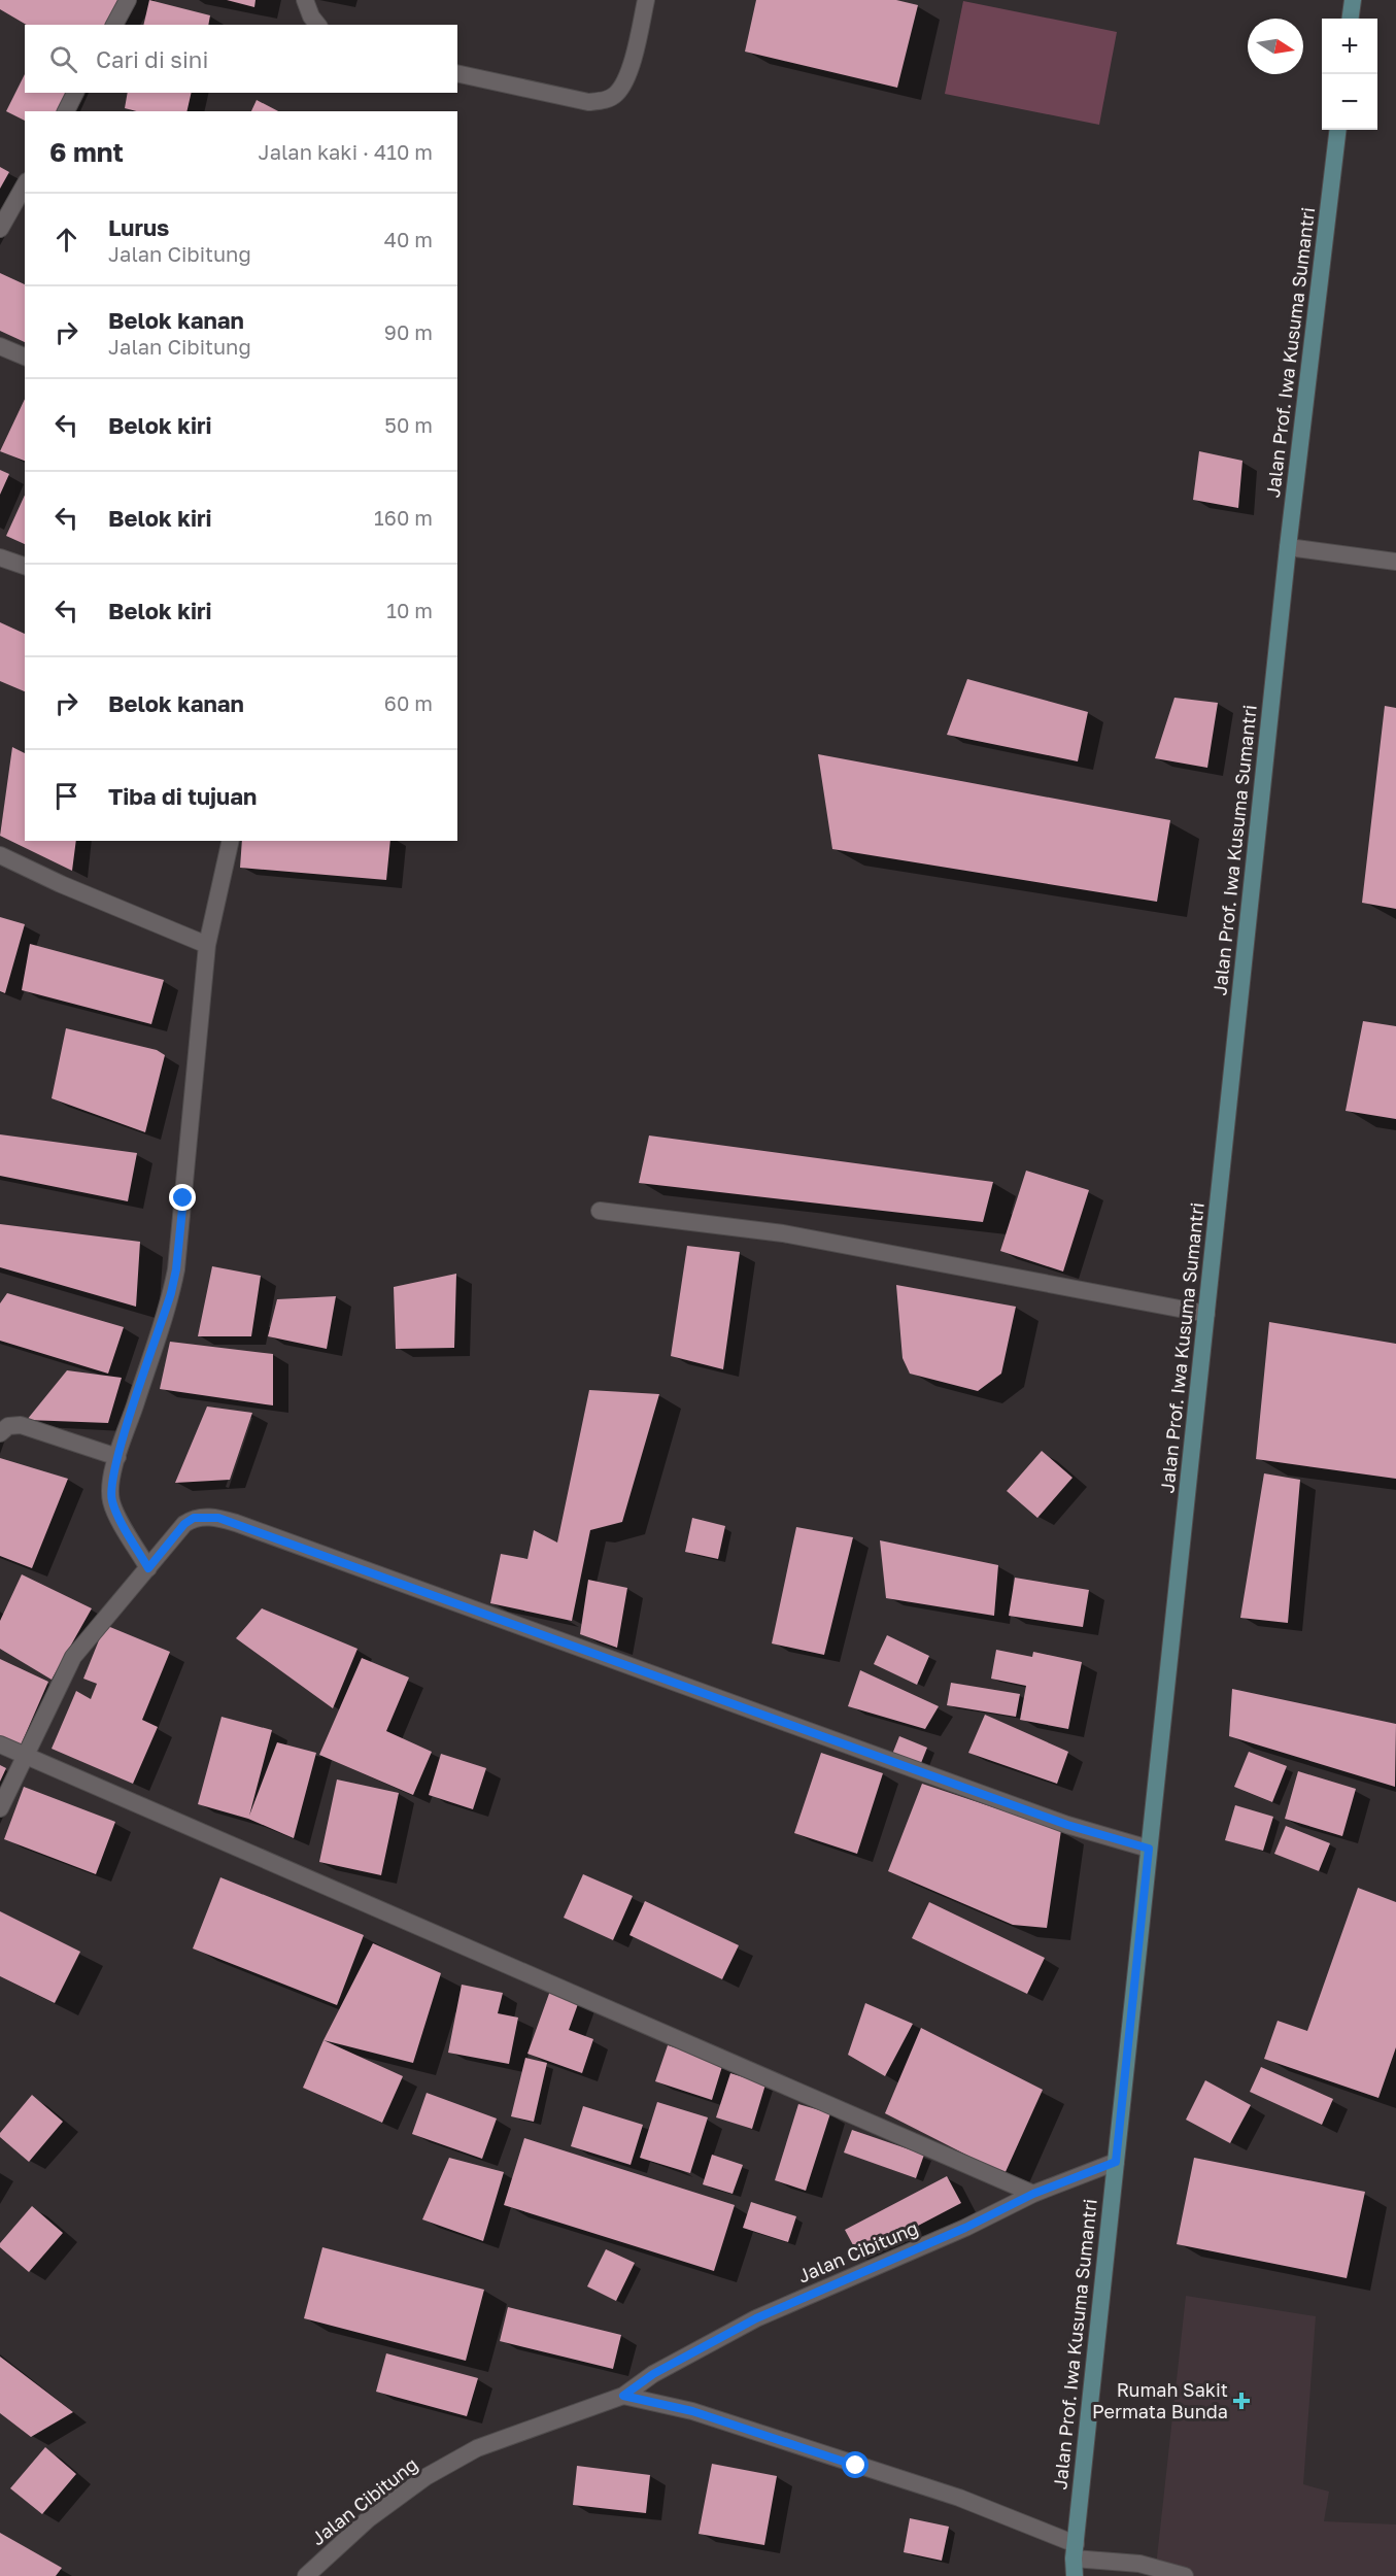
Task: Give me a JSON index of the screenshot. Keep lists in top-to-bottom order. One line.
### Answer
{"streets":{"main road":["Jalan Prof. Iwa Kusuma Sumantri"],"street":["Jalan Cibitung"]},"crossings":[["Jalan Prof. Iwa Kusuma Sumantri","Jalan Cibitung"]],"places":{"health":["Rumah Sakit Permata Bunda"]},"north":"right","page":{"map_buttons":["+","−"],"search":"Cari di sini","heading":["6 mnt","Jalan kaki · 410 m"],"list":[["Lurus","Jalan Cibitung","40 m"],["Belok kanan","Jalan Cibitung","90 m"],["Belok kiri","50 m"],["Belok kiri","160 m"],["Belok kiri","10 m"],["Belok kanan","60 m"],"Tiba di tujuan"]}}
